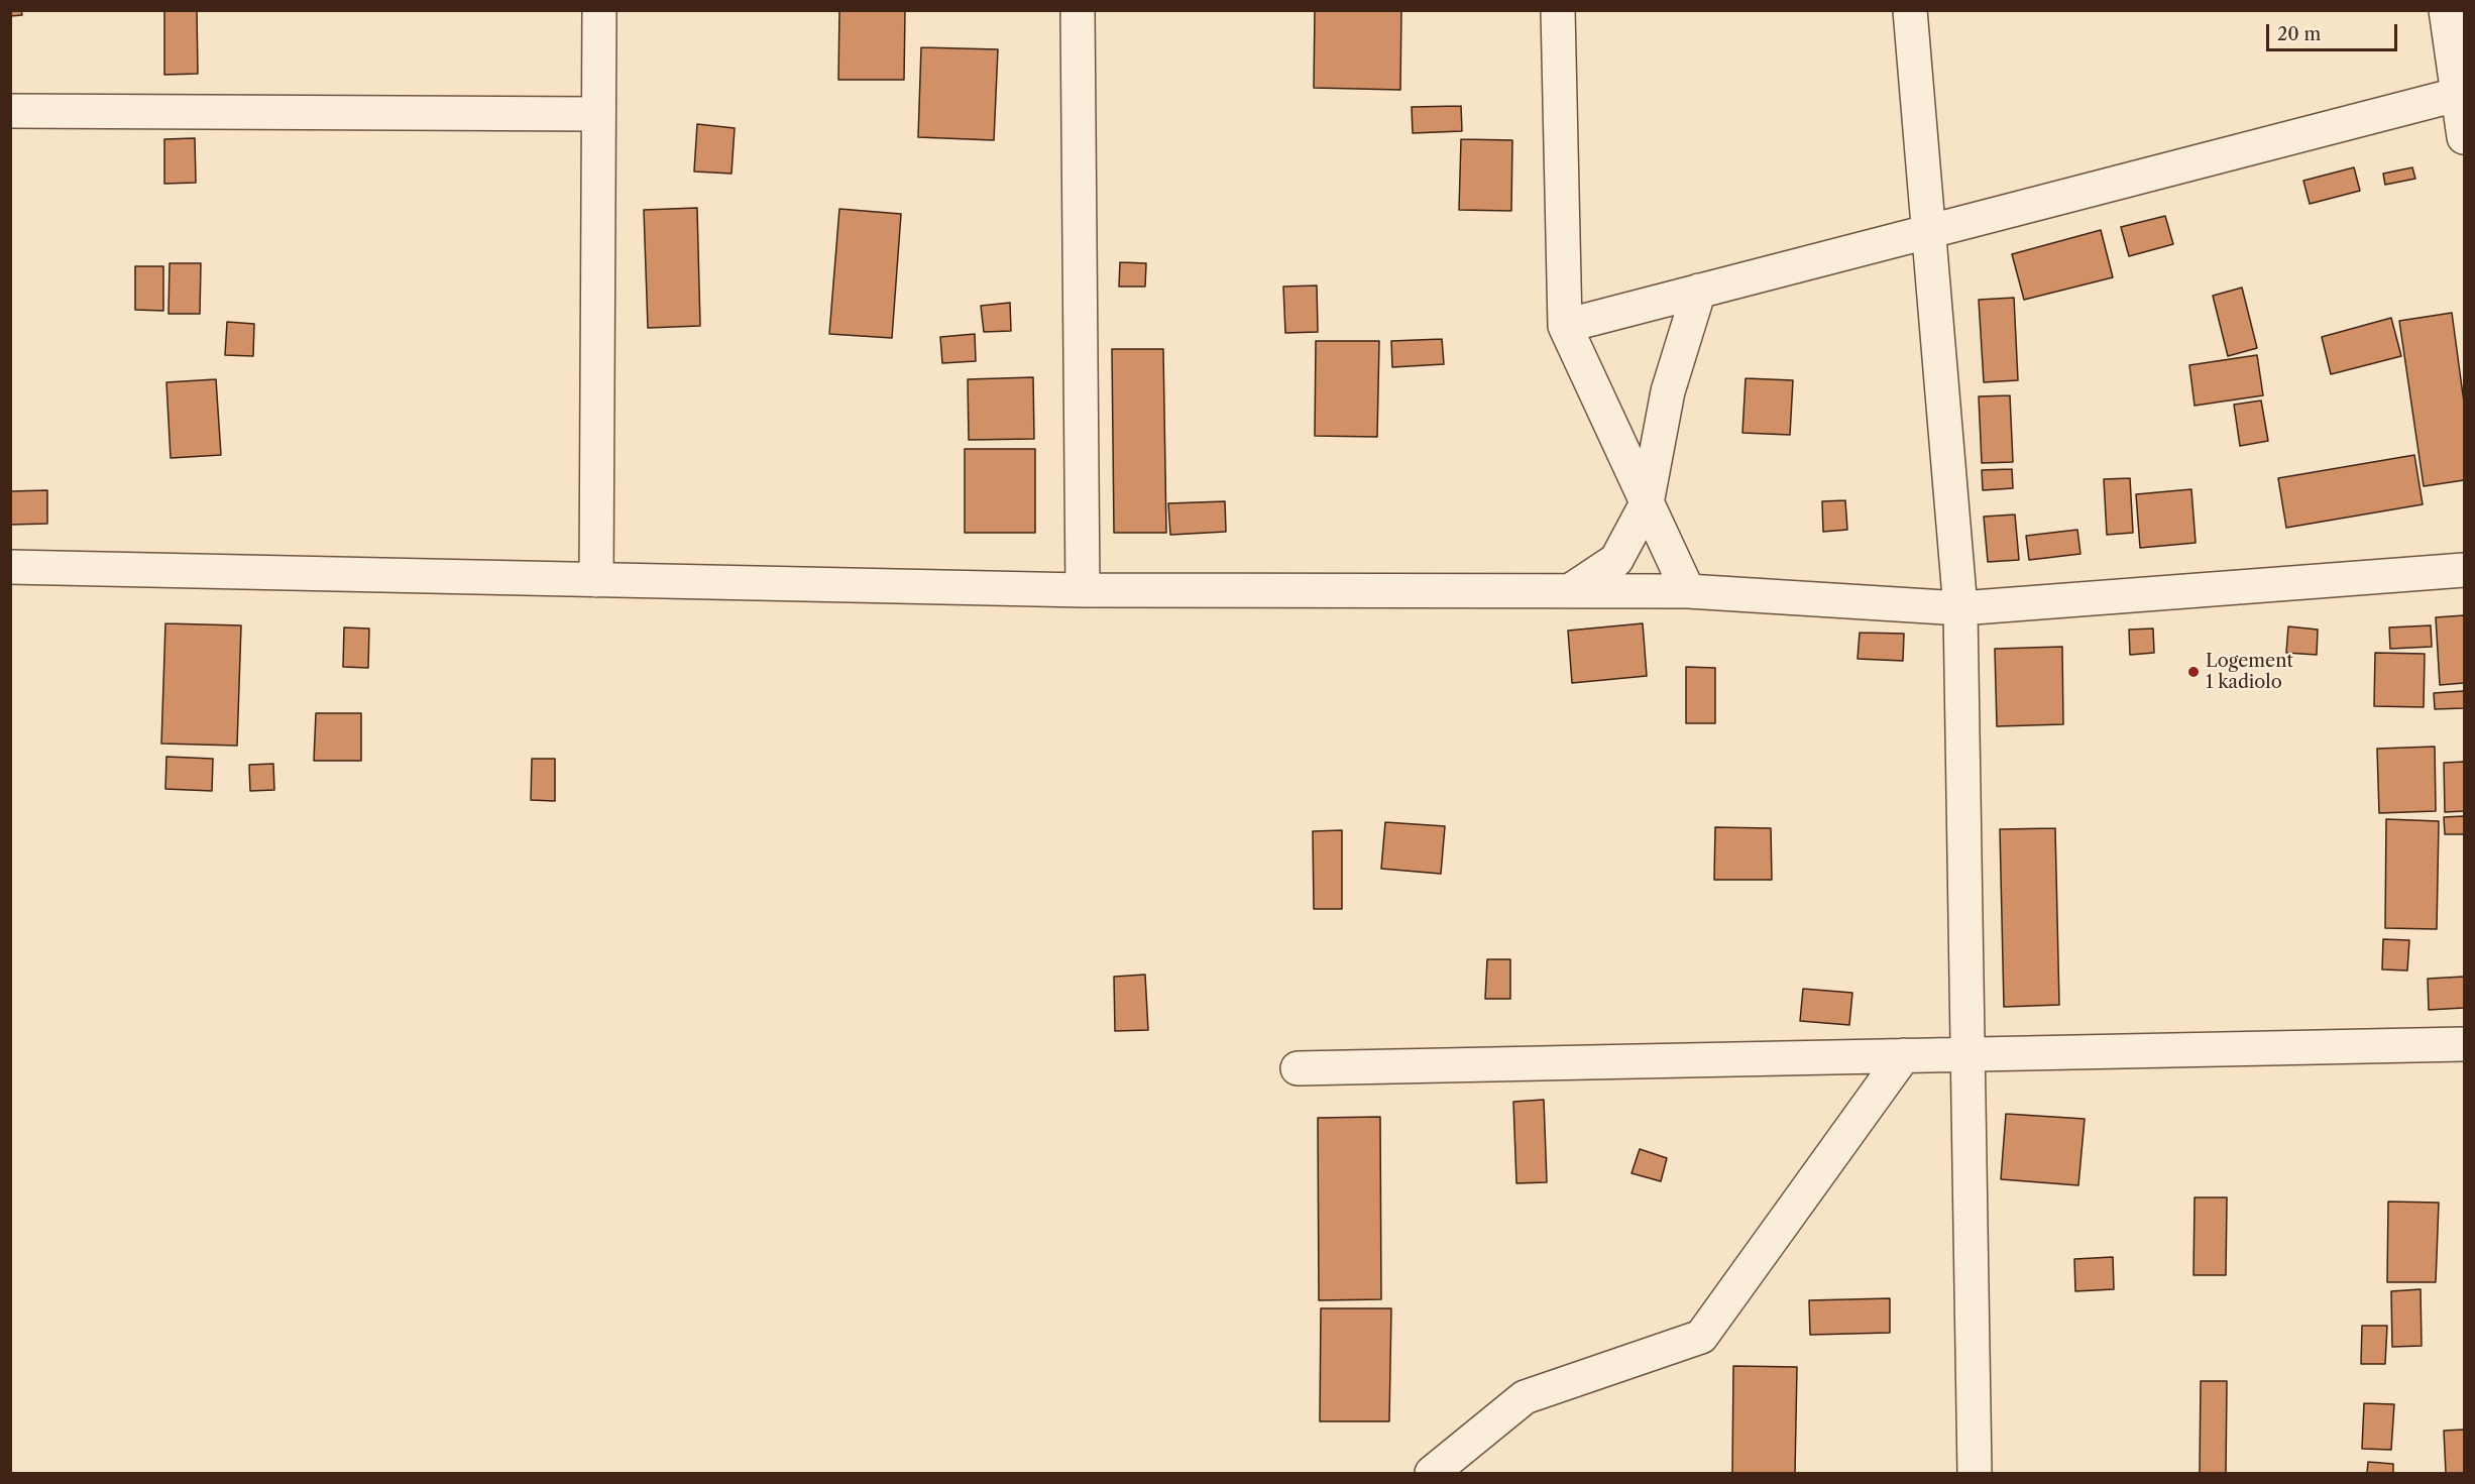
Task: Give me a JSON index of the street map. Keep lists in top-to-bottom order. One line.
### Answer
{"places":["Logement 1 kadiolo"],"scale_bar":"20 m"}
